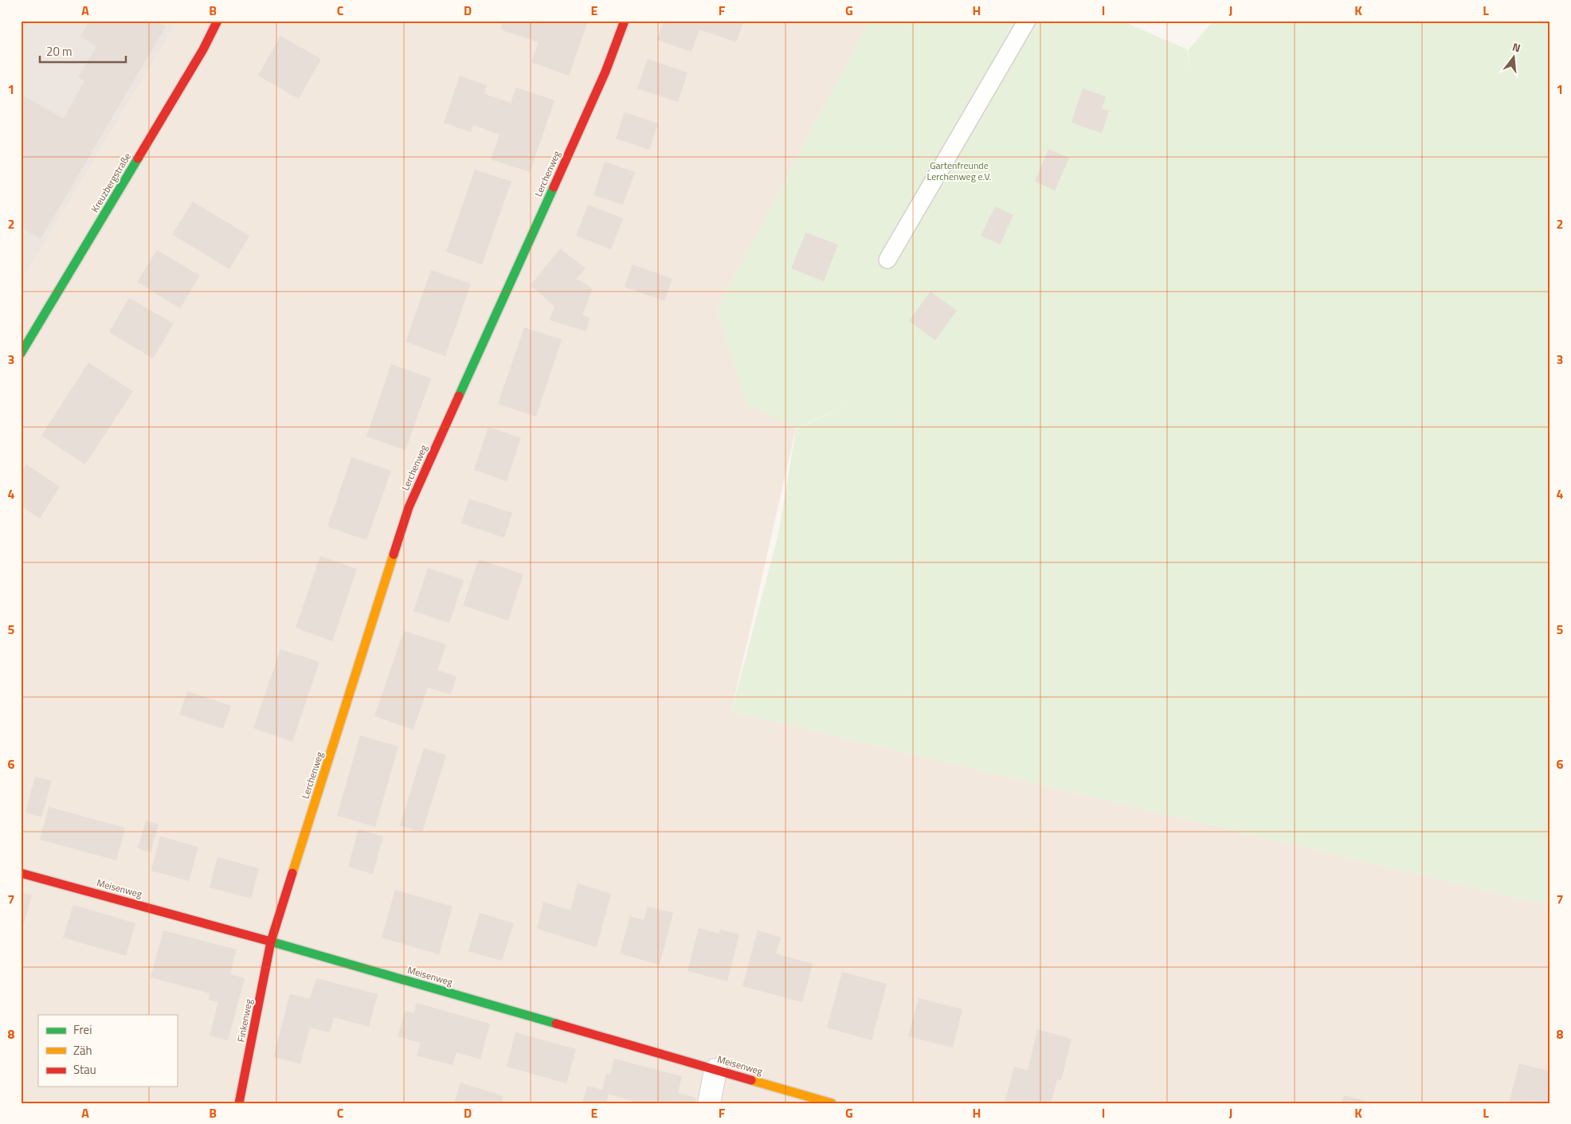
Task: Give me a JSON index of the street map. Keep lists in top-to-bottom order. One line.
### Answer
{"streets":{"street":["Lerchenweg","Kreuzbergstraße","Meisenweg","Finkenweg"]},"crossings":[["Lerchenweg","Meisenweg"],["Lerchenweg","Finkenweg"],["Meisenweg","Finkenweg"]],"parks":["Gartenfreunde Lerchenweg e.V."],"legend":["Frei","Zäh","Stau"],"scale_bar":"20 m","north":"top","grid":{"columns":["A","B","C","D","E","F","G","H","I","J","K","L"],"rows":["1","2","3","4","5","6","7","8"]}}
